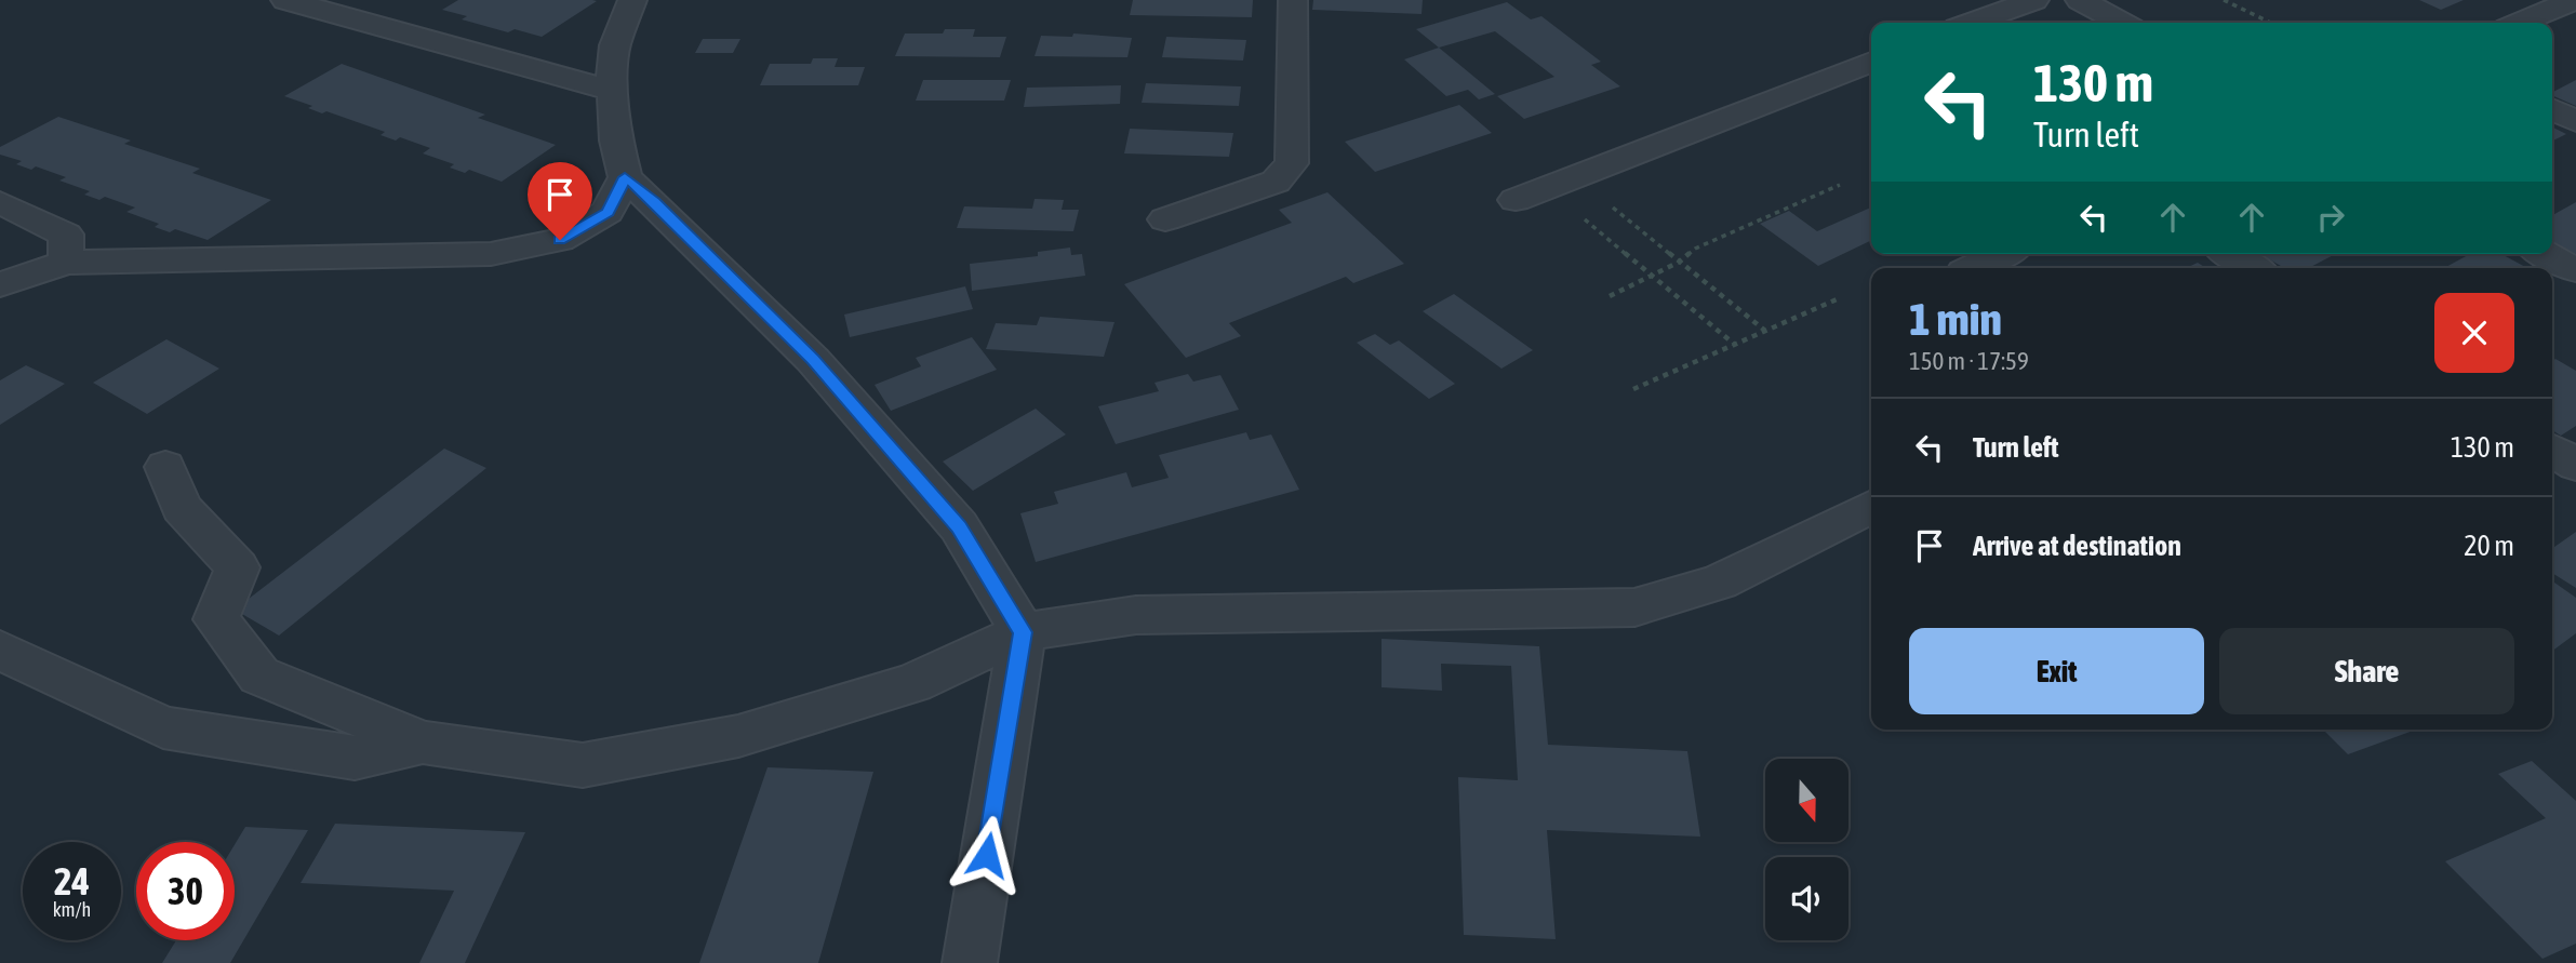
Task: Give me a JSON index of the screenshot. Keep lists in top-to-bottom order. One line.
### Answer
{"north":"bottom","page":{"turn":["130 m","Turn left"],"heading":["1 min","150 m · 17:59"],"list":[{"name":"Turn left","value":"130 m"},{"name":"Arrive at destination","value":"20 m"}],"buttons":["Exit","Share"],"speed":"24 km/h","limit":"30"}}
